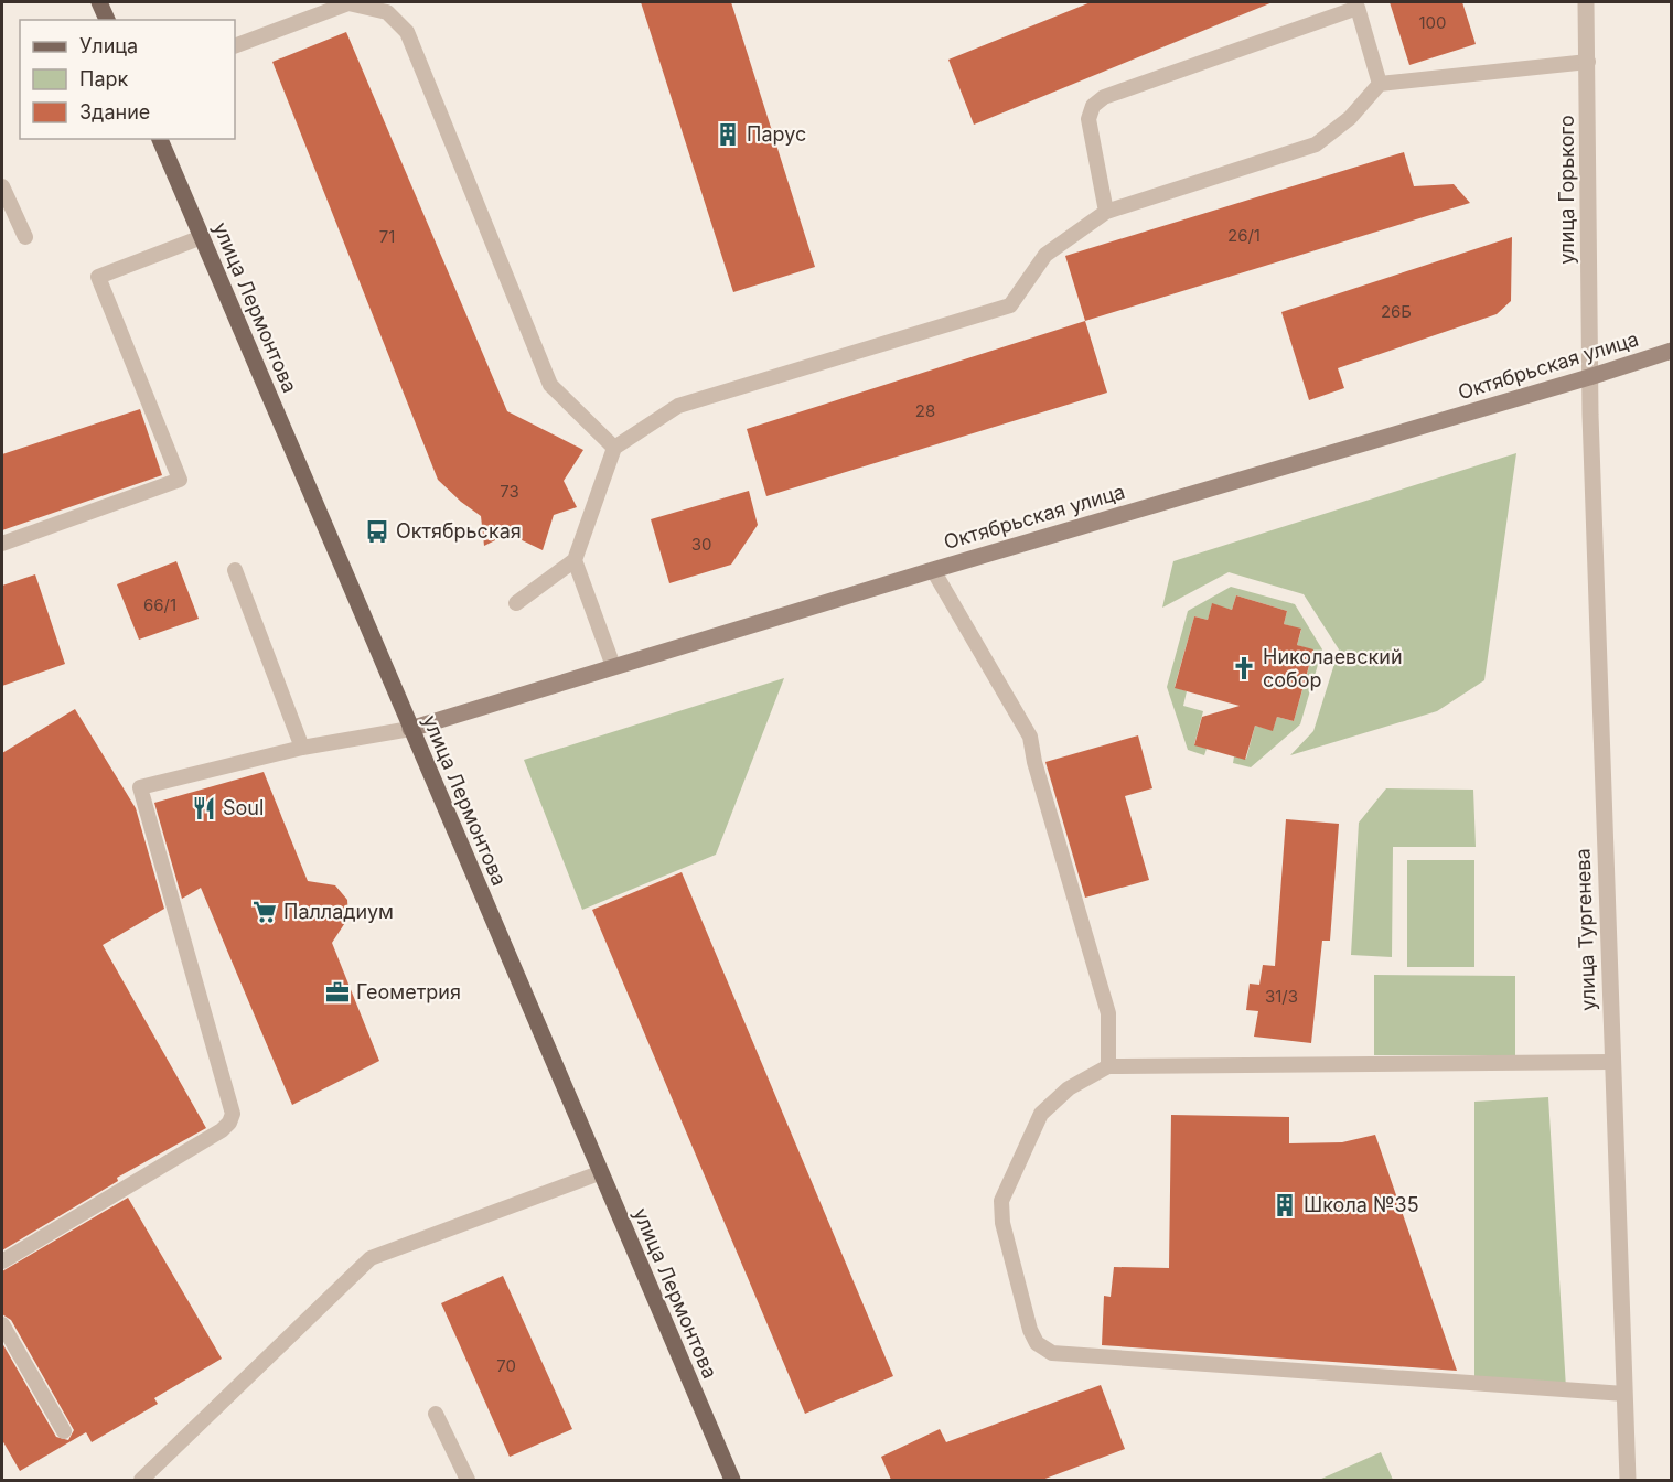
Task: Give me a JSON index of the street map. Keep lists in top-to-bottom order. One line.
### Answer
{"streets":{"main road":["улица Лермонтова"],"street":["улица Горького","Октябрьская улица","улица Тургенева"]},"crossings":[["улица Горького","Октябрьская улица"],["улица Горького","улица Тургенева"],["улица Лермонтова","Октябрьская улица"],["Октябрьская улица","улица Тургенева"]],"places":{"building":["Парус","Школа №35"],"bus stop":["Октябрьская"],"church":["Николаевский собор"],"restaurant":["Soul"],"supermarket":["Палладиум"],"office":["Геометрия"]},"house_numbers":["100","26/1","71","26Б","28","73","30","66/1","31/3","70"],"legend":["Улица","Парк","Здание"]}
